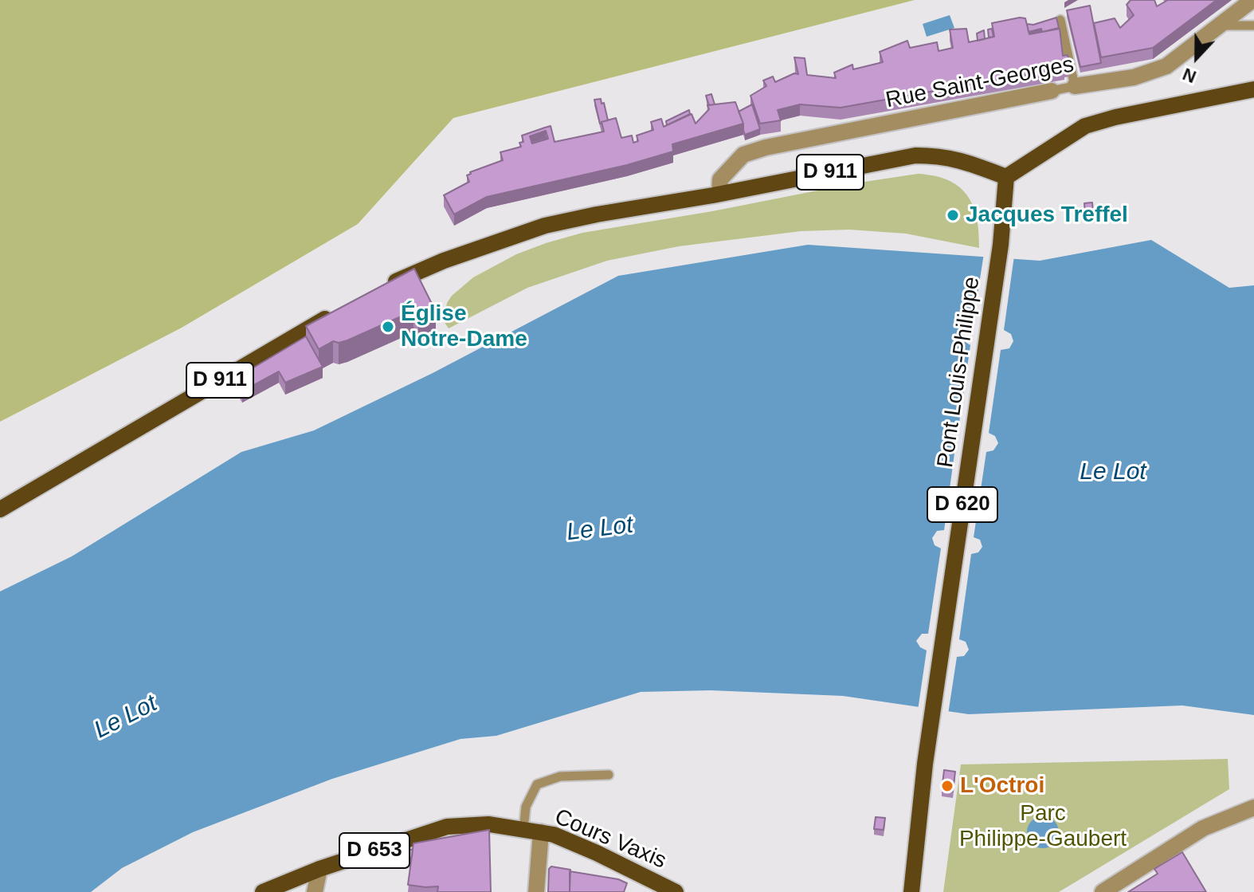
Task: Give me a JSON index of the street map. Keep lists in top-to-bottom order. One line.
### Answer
{"streets":{"main road":["D 911","Pont Louis-Philippe","D 620","Cours Vaxis","D 653"],"street":["Rue Saint-Georges"]},"crossings":[["Rue Saint-Georges","D 911"],["D 911","Pont Louis-Philippe"],["Cours Vaxis","D 653"]],"water":["Le Lot"],"parks":["Parc Philippe-Gaubert"],"places":["Jacques Treffel","Église Notre-Dame","L'Octroi"],"north":"bottom"}
